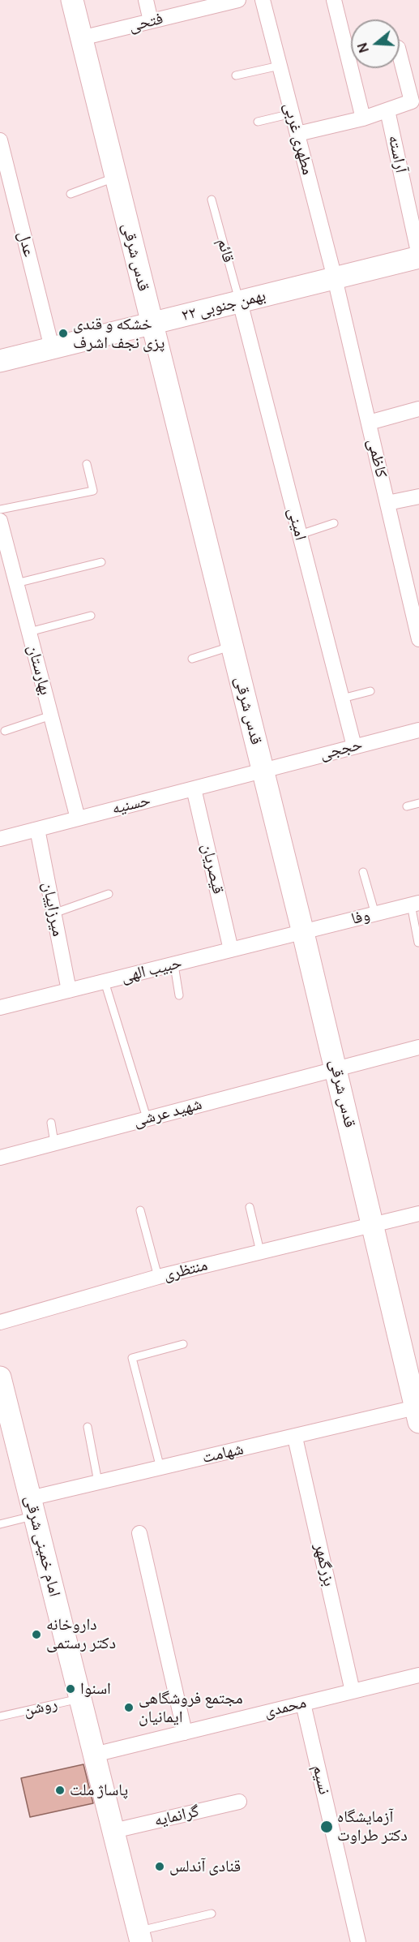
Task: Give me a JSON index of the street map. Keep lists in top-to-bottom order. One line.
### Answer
{"streets":{"street":["فتحی","مطهری غربی","آراسته","عدل","قدس شرقی","۲۲ بهمن جنوبی","کاظمی","امینی","بهارستان","حججی","حسنیه","قیصریان","میرزاییان","وفا","حبیب الهی","شهید عرشی","منتظری","شهامت","امام خمینی شرقی","بزرگمهر","محمدی","نسیم","گرانمایه"],"lane":["قائم","روشن"]},"crossings":[["فتحی","قدس شرقی"],["مطهری غربی","۲۲ بهمن جنوبی"],["مطهری غربی","کاظمی"],["آراسته","۲۲ بهمن جنوبی"],["عدل","۲۲ بهمن جنوبی"],["قائم","۲۲ بهمن جنوبی"],["قائم","امینی"],["قدس شرقی","۲۲ بهمن جنوبی"],["قدس شرقی","حججی"],["قدس شرقی","حسنیه"],["قدس شرقی","وفا"],["قدس شرقی","حبیب الهی"],["قدس شرقی","شهید عرشی"],["قدس شرقی","منتظری"],["قدس شرقی","شهامت"],["۲۲ بهمن جنوبی","کاظمی"],["۲۲ بهمن جنوبی","امینی"],["امینی","حججی"],["بهارستان","حسنیه"],["حججی","حسنیه"],["حسنیه","قیصریان"],["حسنیه","میرزاییان"],["قیصریان","حبیب الهی"],["میرزاییان","حبیب الهی"],["وفا","حبیب الهی"],["شهامت","امام خمینی شرقی"],["شهامت","بزرگمهر"],["امام خمینی شرقی","روشن"],["امام خمینی شرقی","محمدی"],["امام خمینی شرقی","گرانمایه"],["بزرگمهر","محمدی"],["محمدی","نسیم"]],"places":["خشکه و قندی پزی نجف اشرف","داروخانه دکتر رستمی","اسنوا","مجتمع فروشگاهی ایمانیان","پاساژ ملت","آزمایشگاه دکتر طراوت","قنادی آندلس"],"north":"left"}
